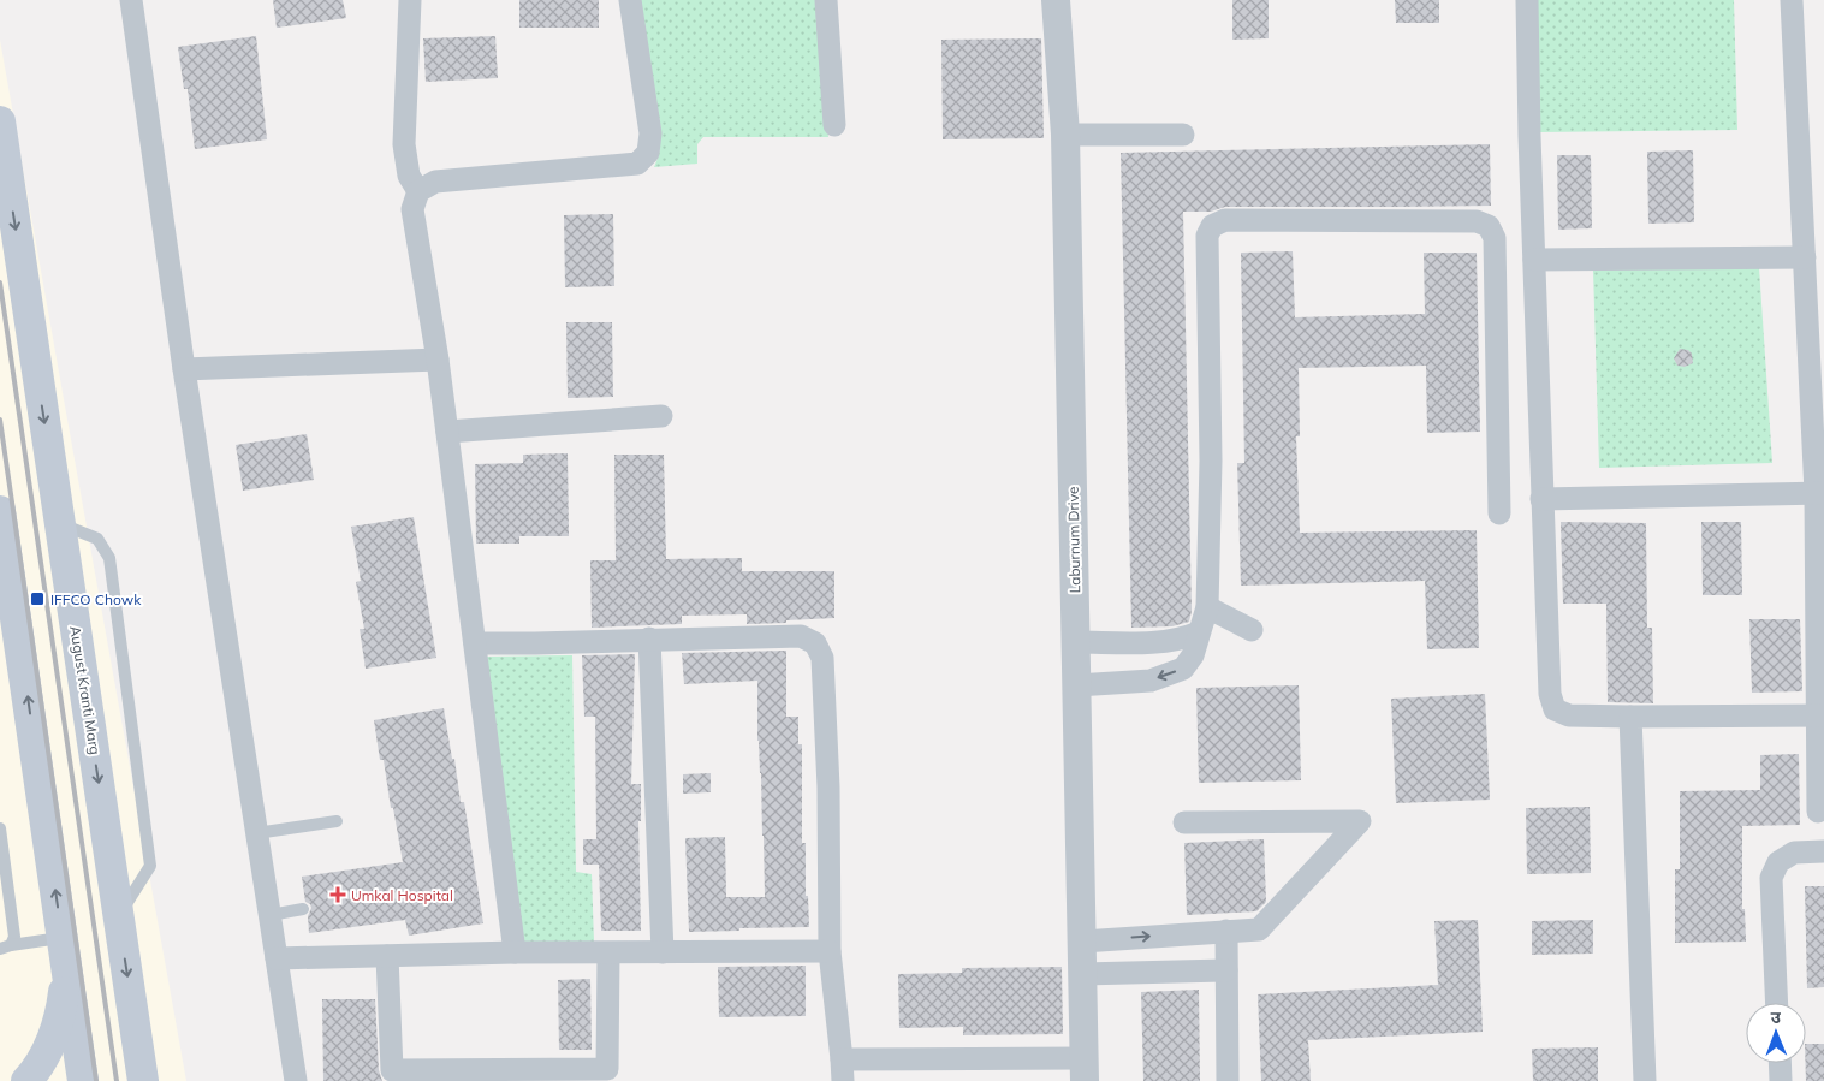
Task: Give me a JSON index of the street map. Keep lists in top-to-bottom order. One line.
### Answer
{"streets":{"main road":["August Kranti Marg"],"street":["Laburnum Drive"]},"places":{"transit":["IFFCO Chowk"],"health":["Umkal Hospital"]},"north":"top"}
